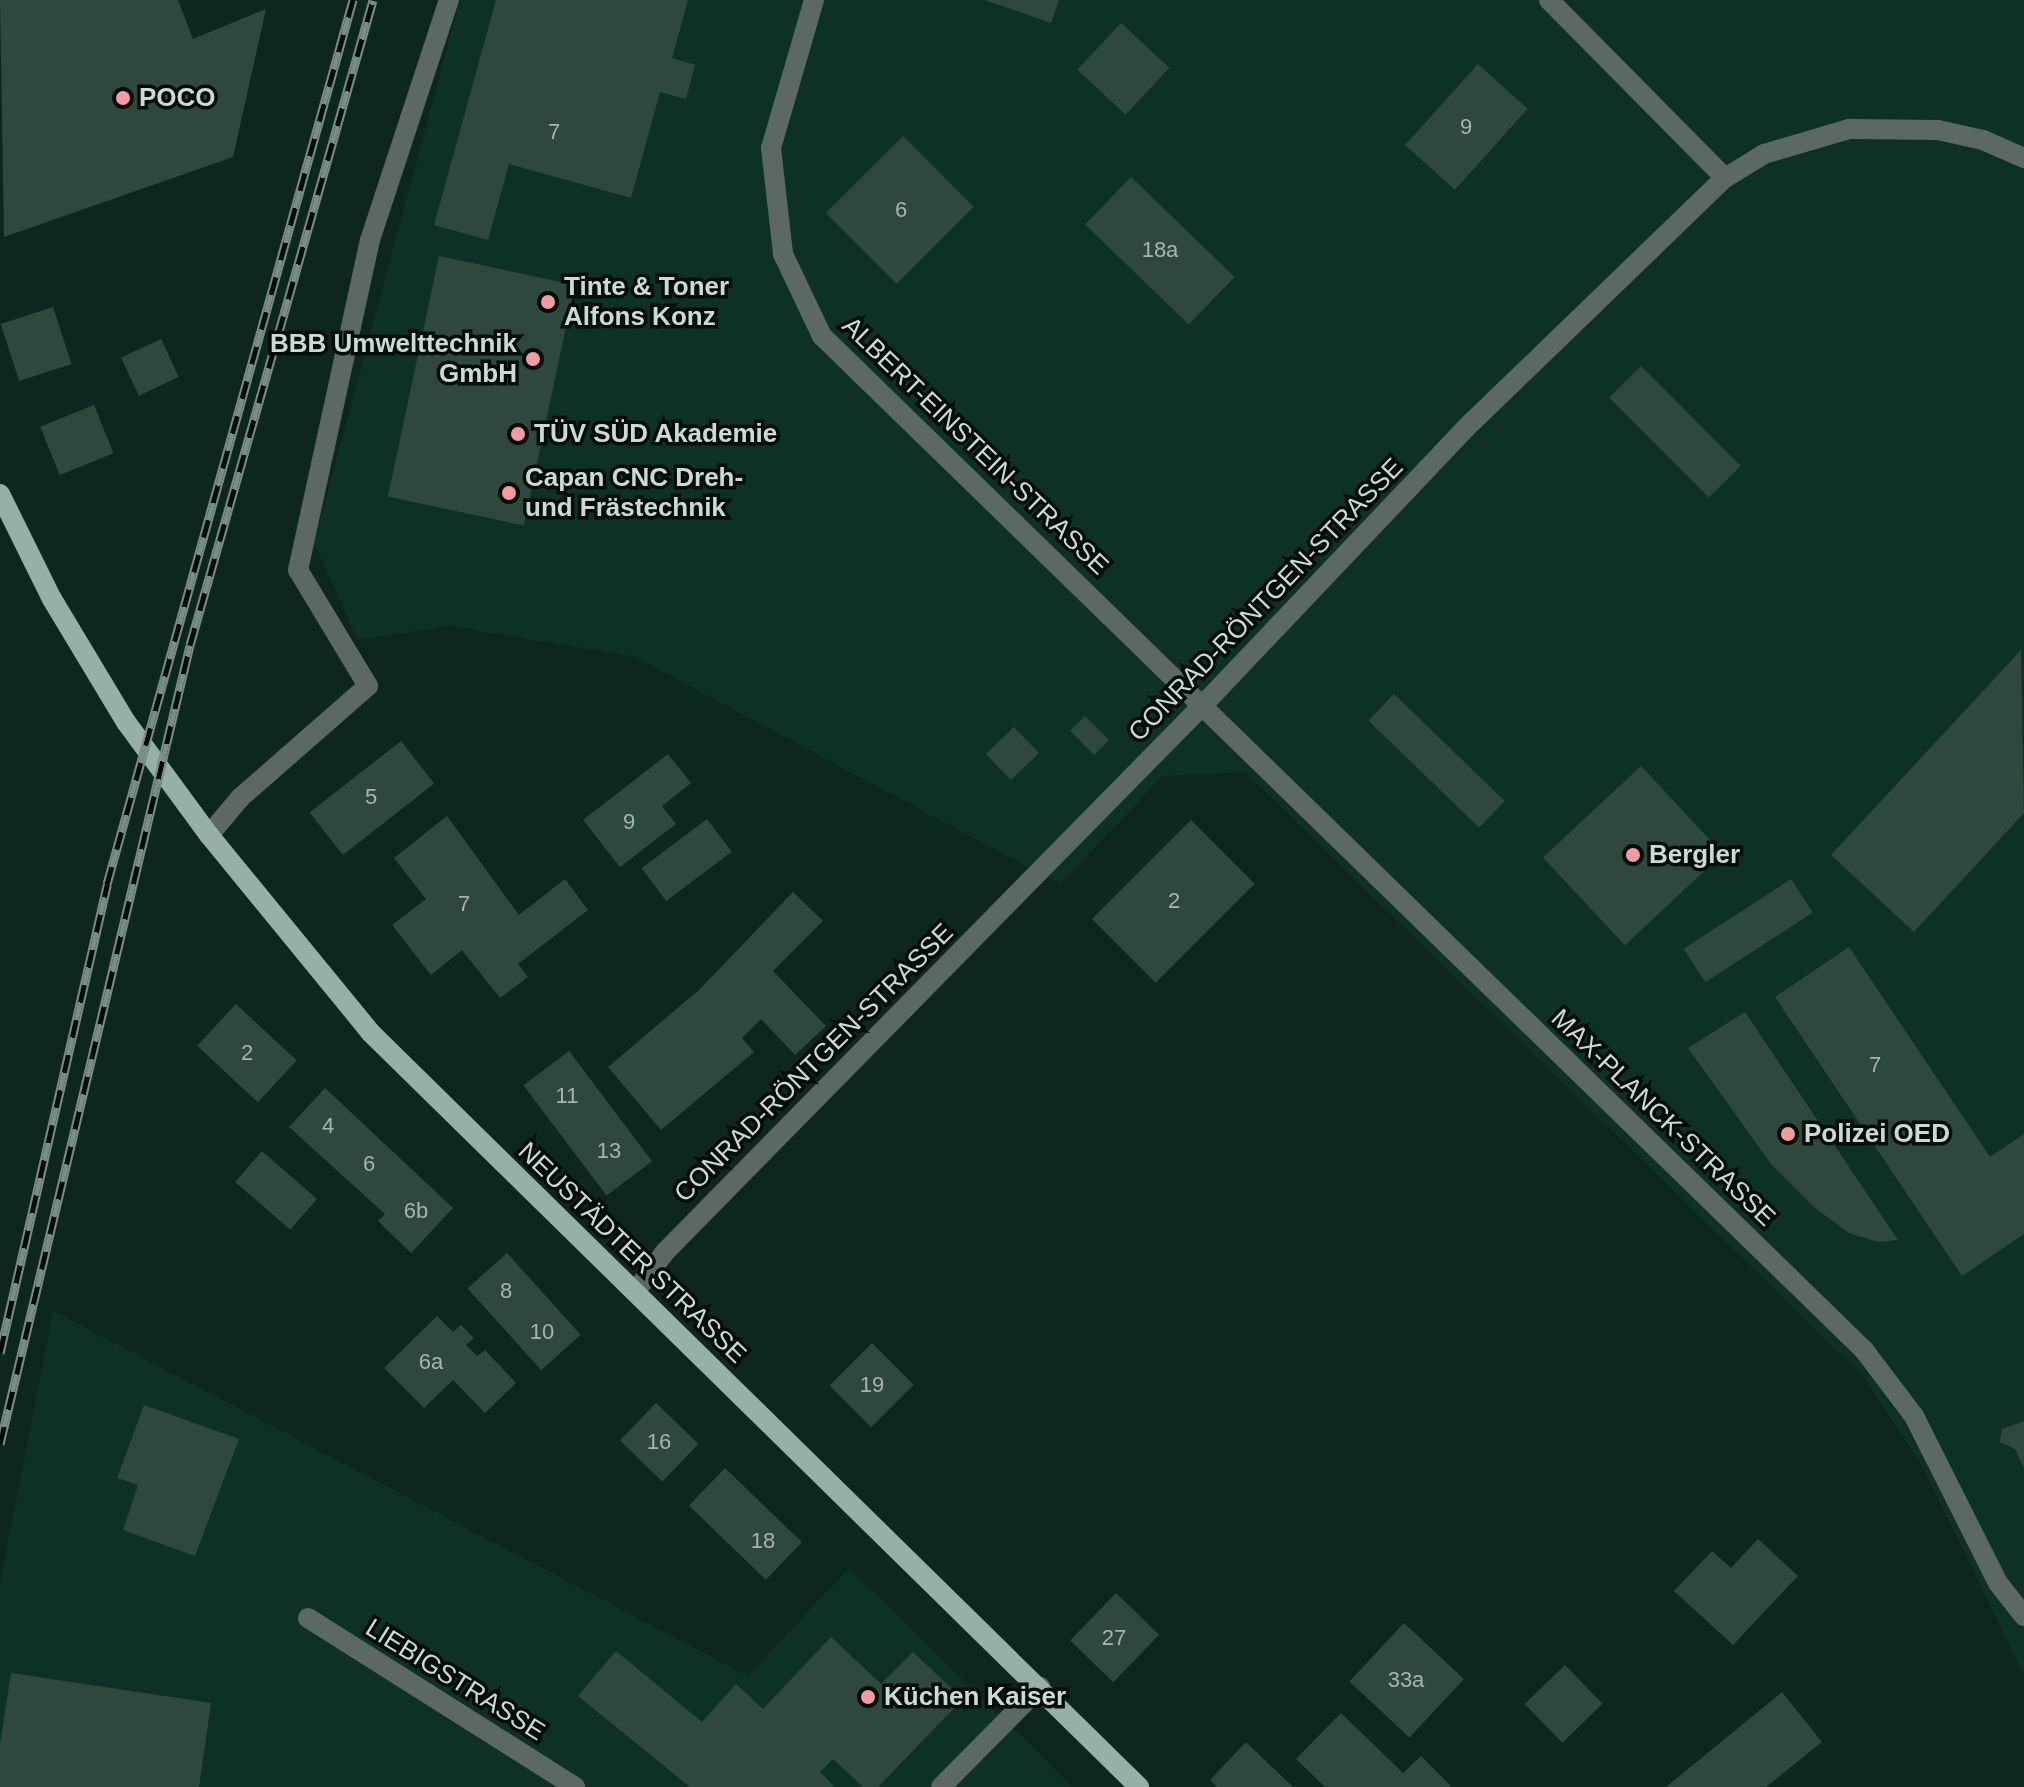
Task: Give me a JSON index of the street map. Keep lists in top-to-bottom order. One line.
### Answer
{"streets":{"main road":["NEUSTÄDTER STRASSE"],"street":["ALBERT-EINSTEIN-STRASSE","CONRAD-RÖNTGEN-STRASSE","MAX-PLANCK-STRASSE","LIEBIGSTRASSE"]},"crossings":[["ALBERT-EINSTEIN-STRASSE","CONRAD-RÖNTGEN-STRASSE"],["ALBERT-EINSTEIN-STRASSE","MAX-PLANCK-STRASSE"],["CONRAD-RÖNTGEN-STRASSE","MAX-PLANCK-STRASSE"],["CONRAD-RÖNTGEN-STRASSE","NEUSTÄDTER STRASSE"]],"places":["POCO","Tinte & Toner Alfons Konz","BBB Umwelttechnik GmbH","TÜV SÜD Akademie","Capan CNC Dreh- und Frästechnik","Bergler","Polizei OED","Küchen Kaiser"],"house_numbers":["9","7","6","18a","5","9","2","7","2","7","11","4","13","6","6b","8","10","6a","19","16","18","27","33a"]}
